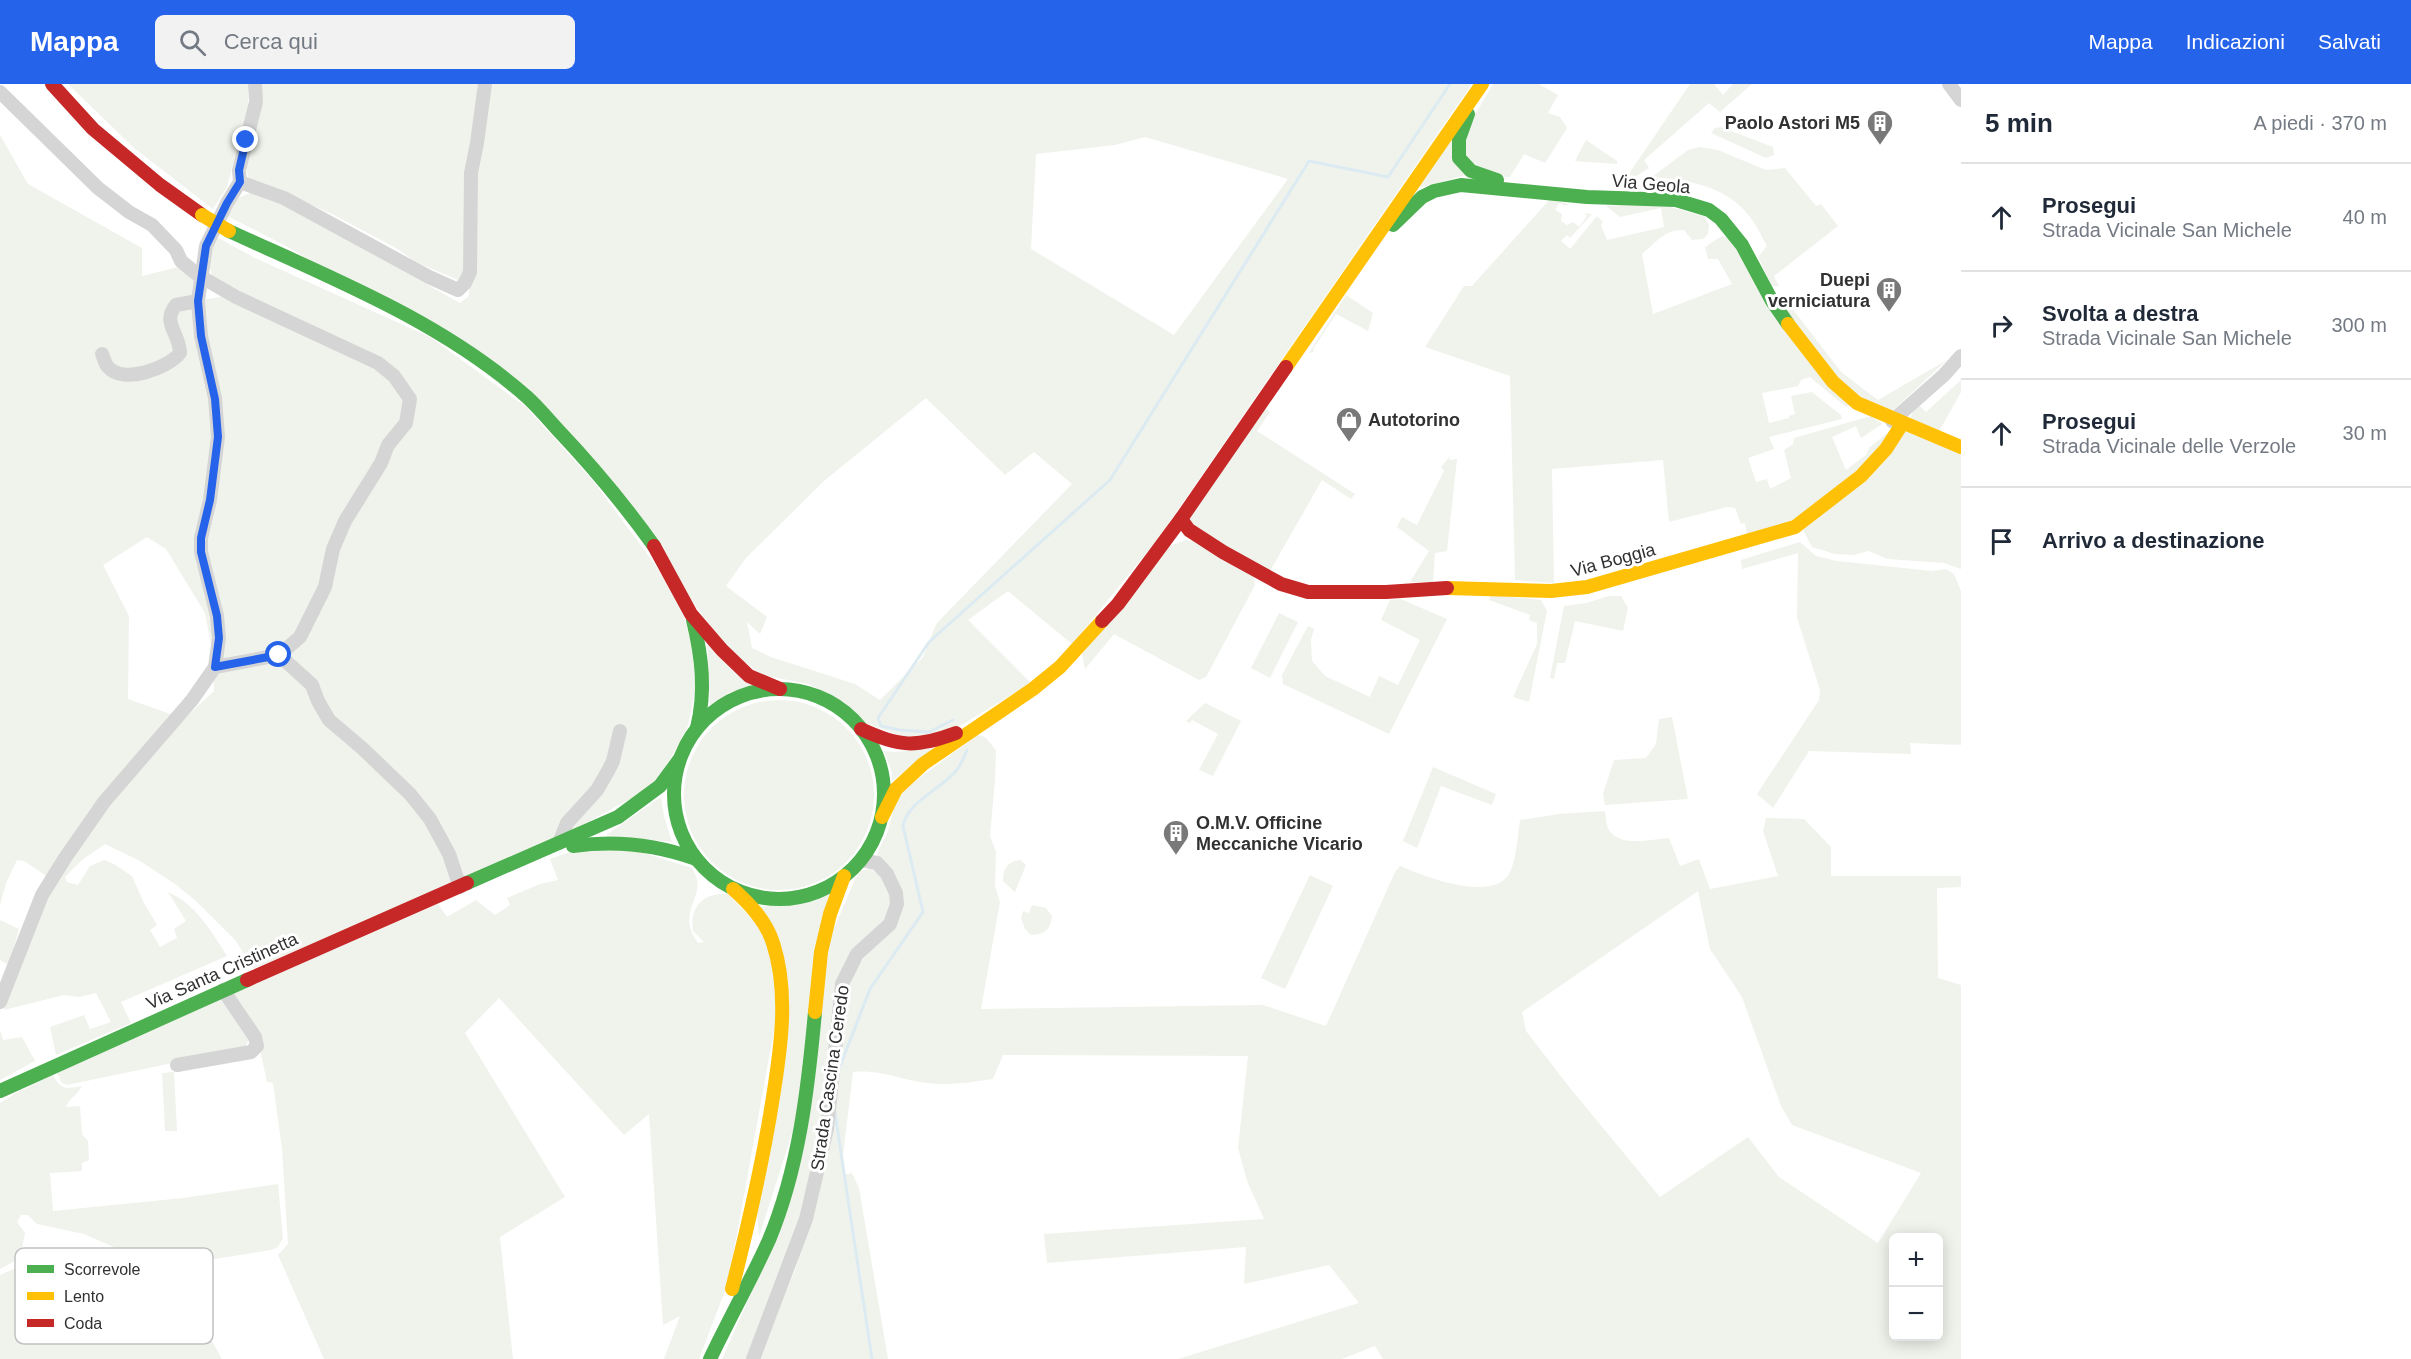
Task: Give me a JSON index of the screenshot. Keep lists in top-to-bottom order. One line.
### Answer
{"streets":{"main road":["Via Geola","Via Boggia","Via Santa Cristinetta"],"street":["Strada Cascina Ceredo"]},"crossings":[["Via Geola","Via Boggia"],["Via Santa Cristinetta","Strada Cascina Ceredo"]],"places":{"building":["Paolo Astori M5","Duepi verniciatura","O.M.V. Officine Meccaniche Vicario"],"shop":["Autotorino"]},"legend":["Scorrevole","Lento","Coda"],"page":{"header":"Mappa","search":"Cerca qui","nav":["Mappa","Indicazioni","Salvati"],"heading":["5 min","A piedi · 370 m"],"list":[["Prosegui","Strada Vicinale San Michele","40 m"],["Svolta a destra","Strada Vicinale San Michele","300 m"],["Prosegui","Strada Vicinale delle Verzole","30 m"],"Arrivo a destinazione"],"map_buttons":["+","−"]}}
